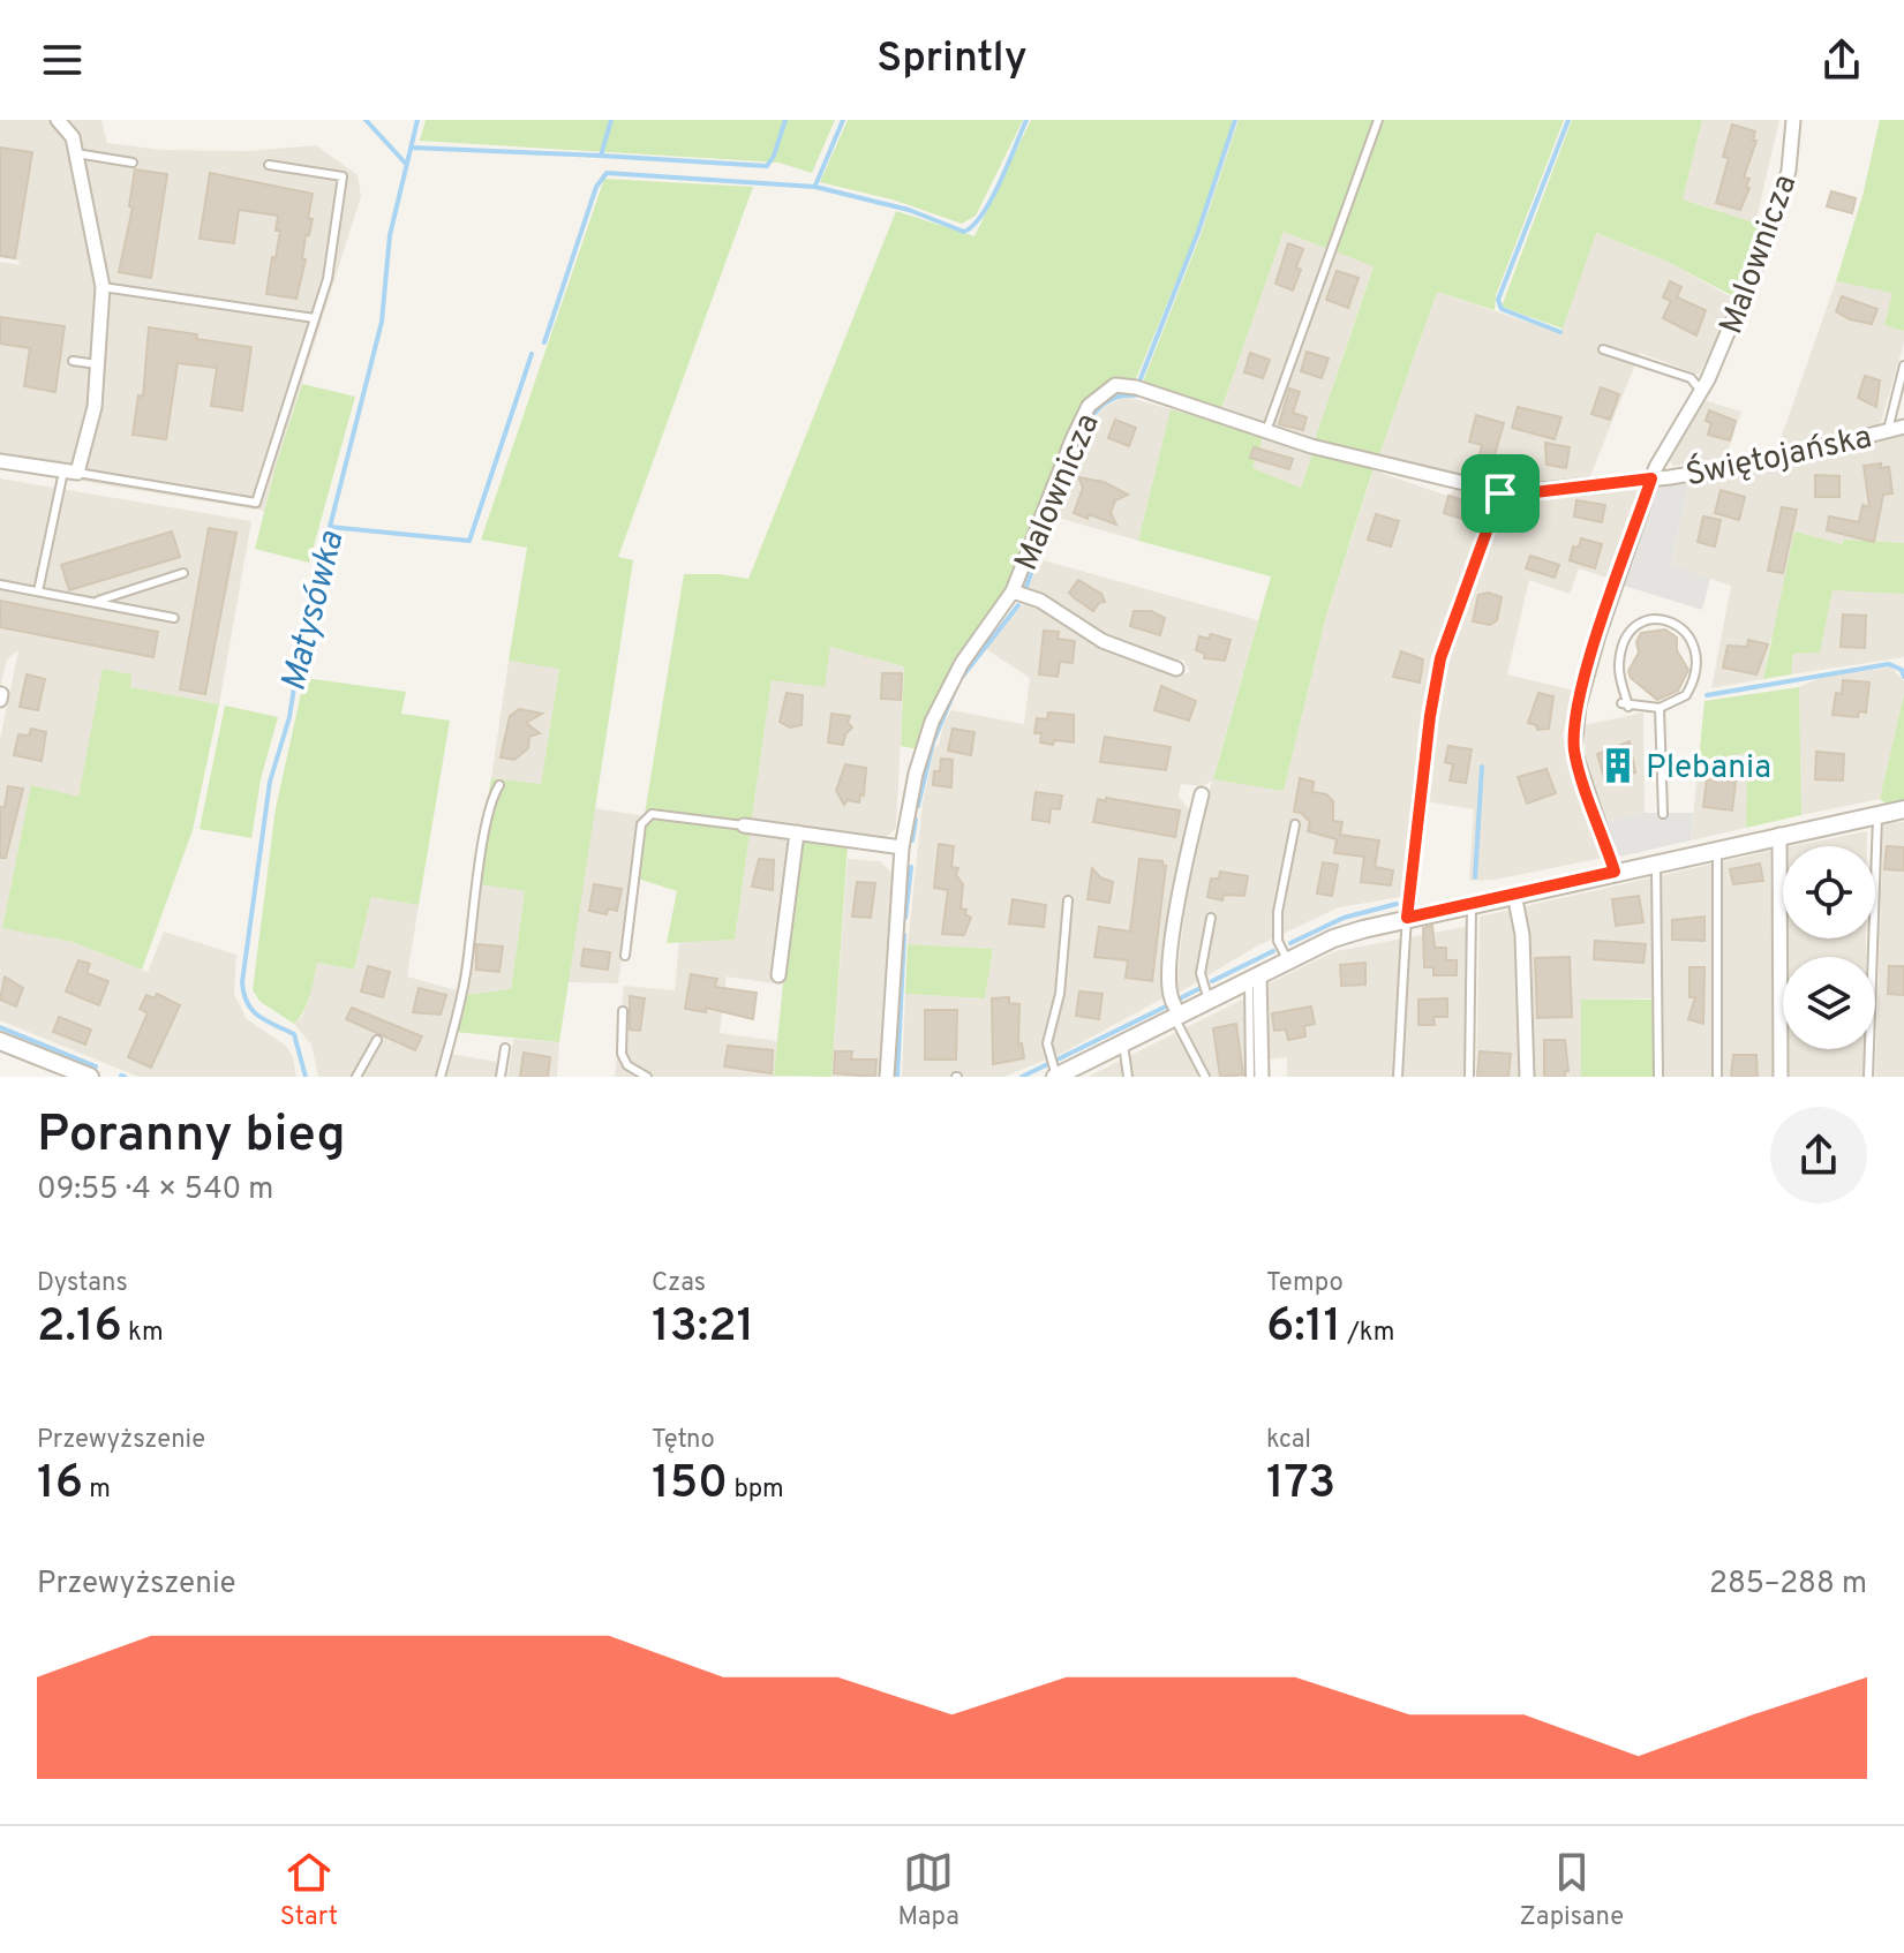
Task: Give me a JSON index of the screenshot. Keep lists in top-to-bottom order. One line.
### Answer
{"streets":{"street":["Malownicza","Świętojańska"]},"crossings":[["Malownicza","Świętojańska"]],"water":["Matysówka"],"places":{"building":["Plebania"]},"page":{"header":"Sprintly","heading":["Poranny bieg","09:55 · 4 × 540 m"],"stats":[["Dystans","2.16 km"],["Czas","13:21"],["Tempo","6:11 /km"],["Przewyższenie","16 m"],["Tętno","150 bpm"],["kcal","173"]],"chart":["Przewyższenie","285–288 m"],"tabs":["Start","Mapa","Zapisane"]}}
